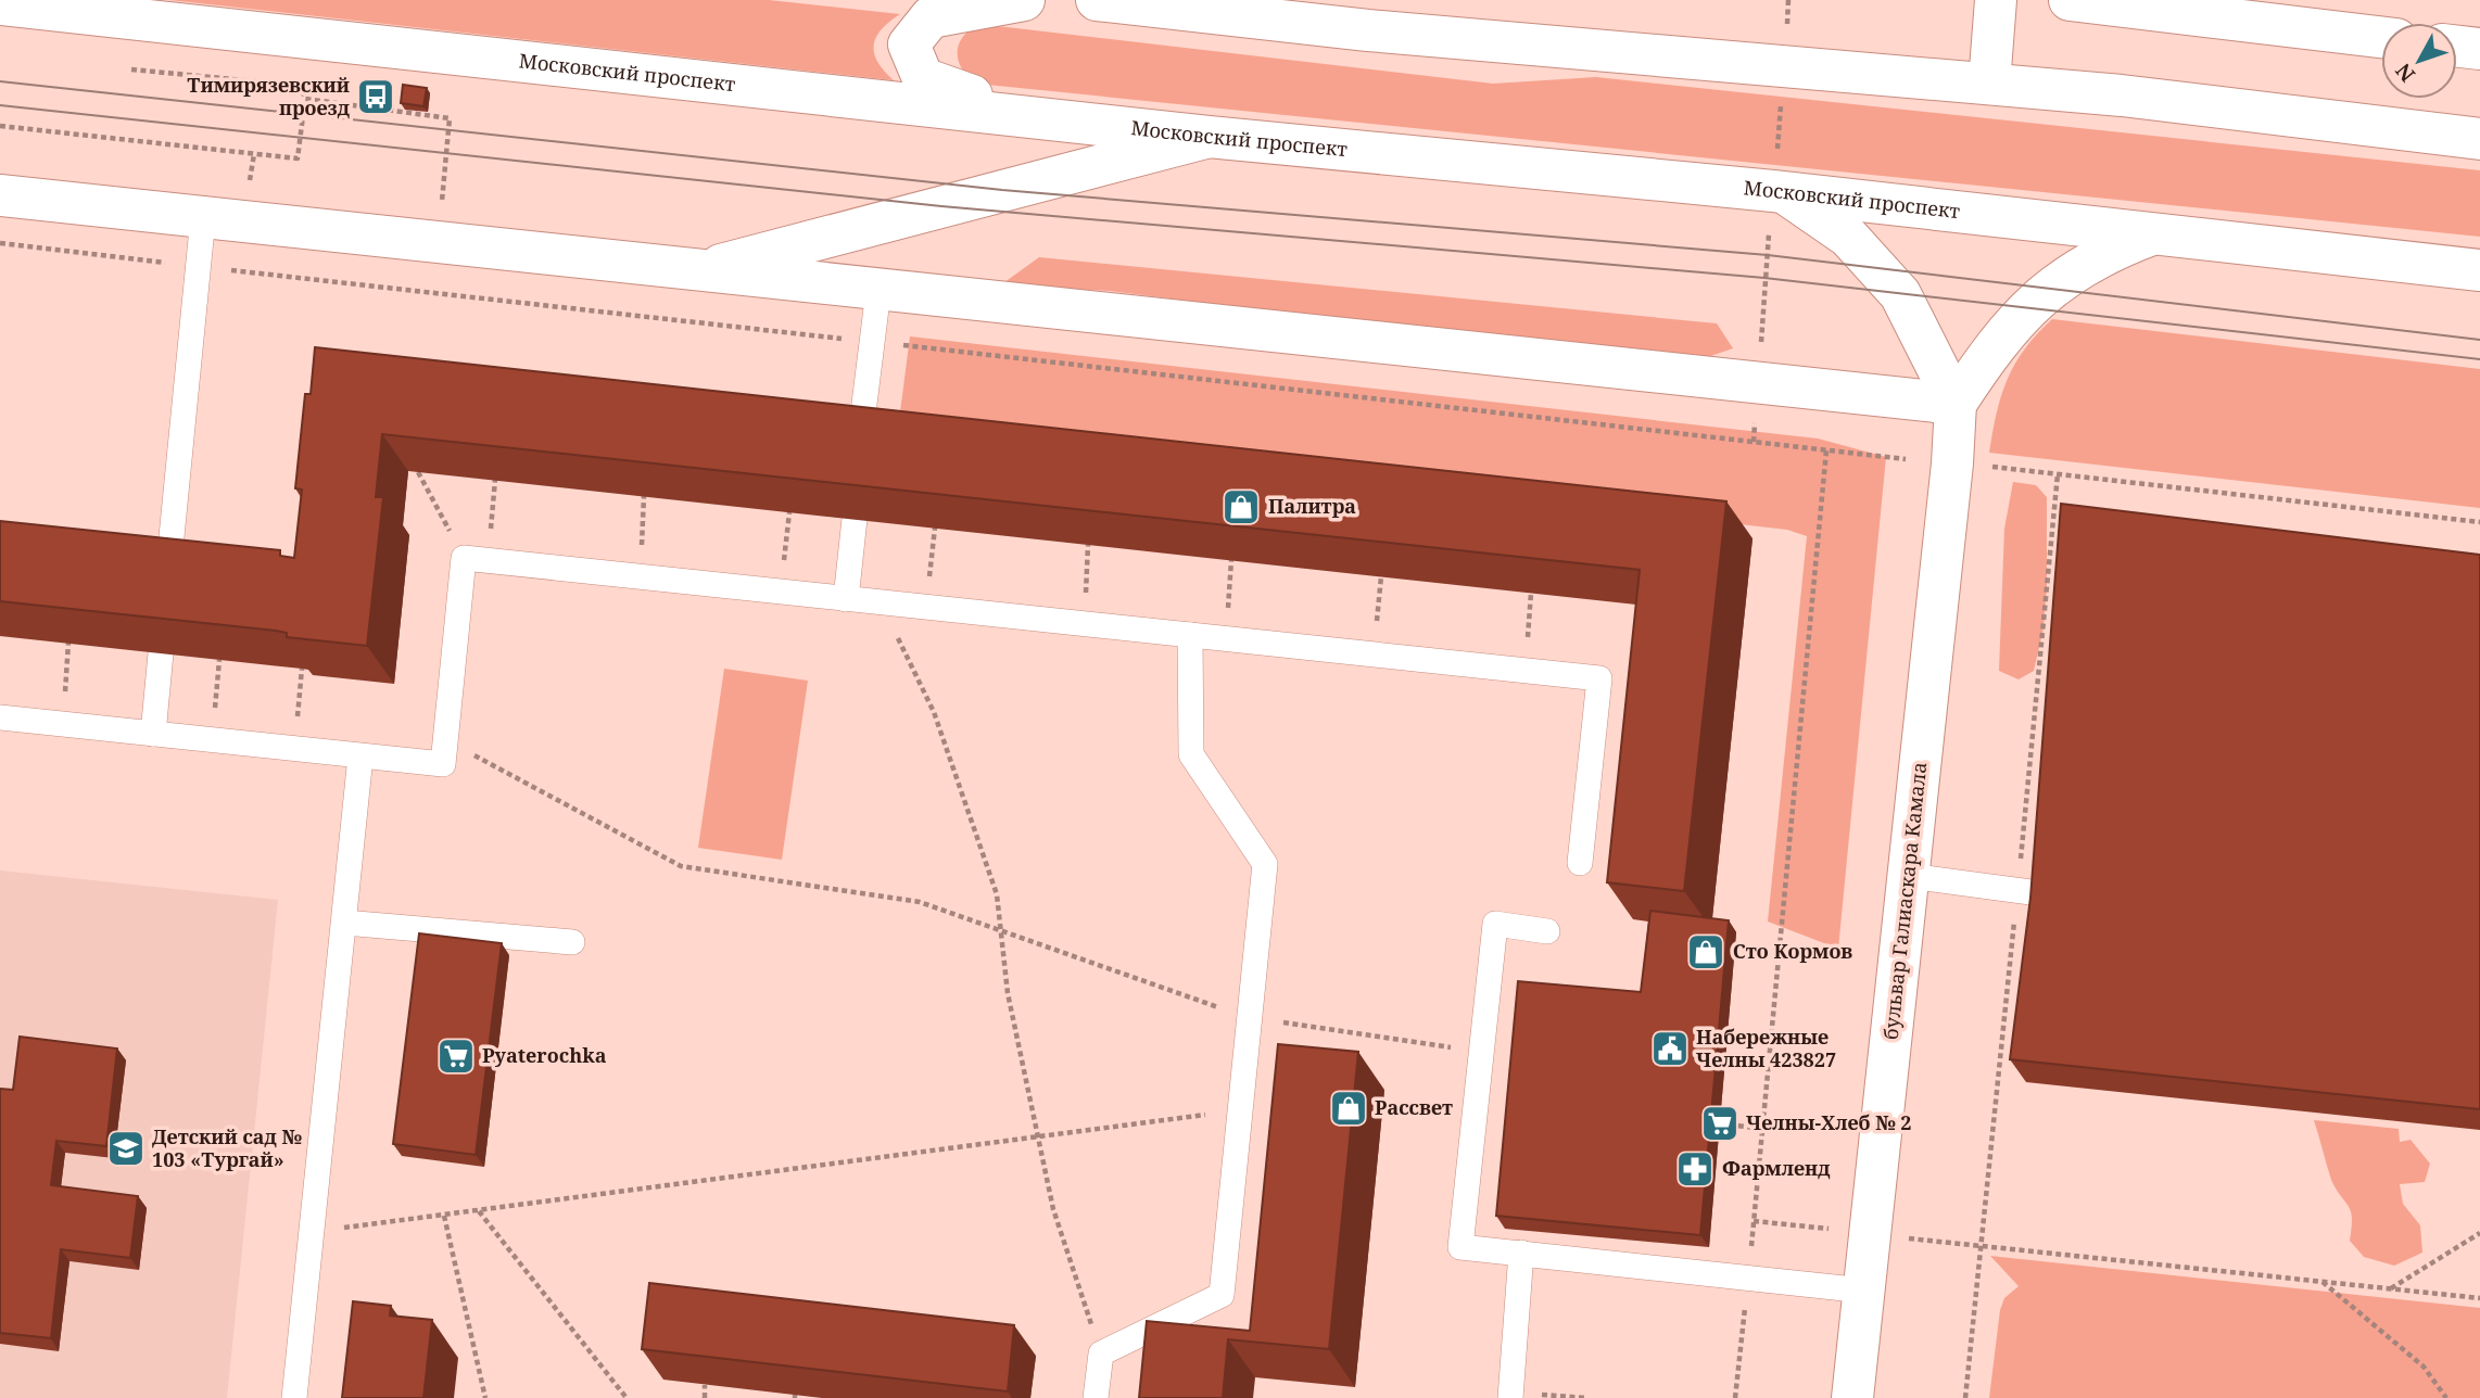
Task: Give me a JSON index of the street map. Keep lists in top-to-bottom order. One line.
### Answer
{"streets":{"street":["Московский проспект","бульвар Галиаскара Камала"]},"crossings":[["Московский проспект","бульвар Галиаскара Камала"]],"places":{"bus stop":["Тимирязевский проезд"],"shop":["Палитра","Сто Кормов","Рассвет"],"public building":["Набережные Челны 423827"],"supermarket":["Pyaterochka","Челны-Хлеб № 2"],"school or university":["Детский сад № 103 «Тургай»"],"pharmacy":["Фармленд"]},"north":"bottom left"}
